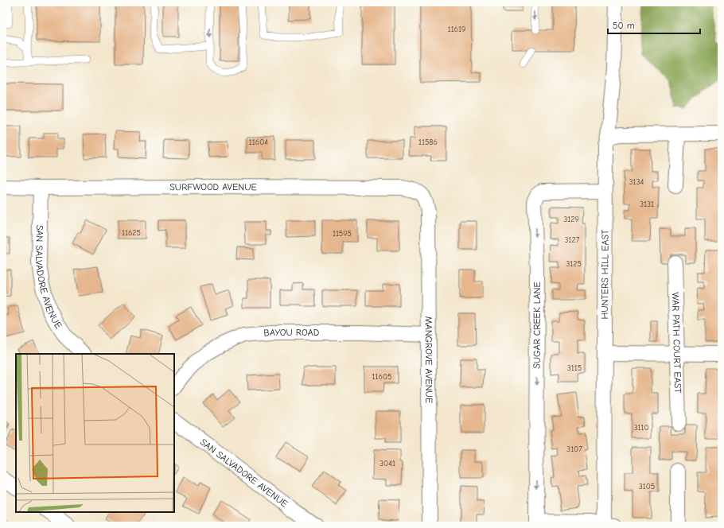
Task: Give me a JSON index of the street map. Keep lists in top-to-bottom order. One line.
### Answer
{"streets":{"street":["SURFWOOD AVENUE","HUNTERS HILL EAST","SAN SALVADORE AVENUE","SUGAR CREEK LANE","BAYOU ROAD","WAR PATH COURT EAST","MANGROVE AVENUE"]},"crossings":[["SURFWOOD AVENUE","SAN SALVADORE AVENUE"],["SURFWOOD AVENUE","MANGROVE AVENUE"],["HUNTERS HILL EAST","SUGAR CREEK LANE"],["BAYOU ROAD","MANGROVE AVENUE"]],"one_way":["SUGAR CREEK LANE"],"house_numbers":["11619","11604","11586","3134","3131","3129","11625","11595","3127","3125","3115","11605","3110","3107","3041","3105"],"scale_bar":"50 m"}
